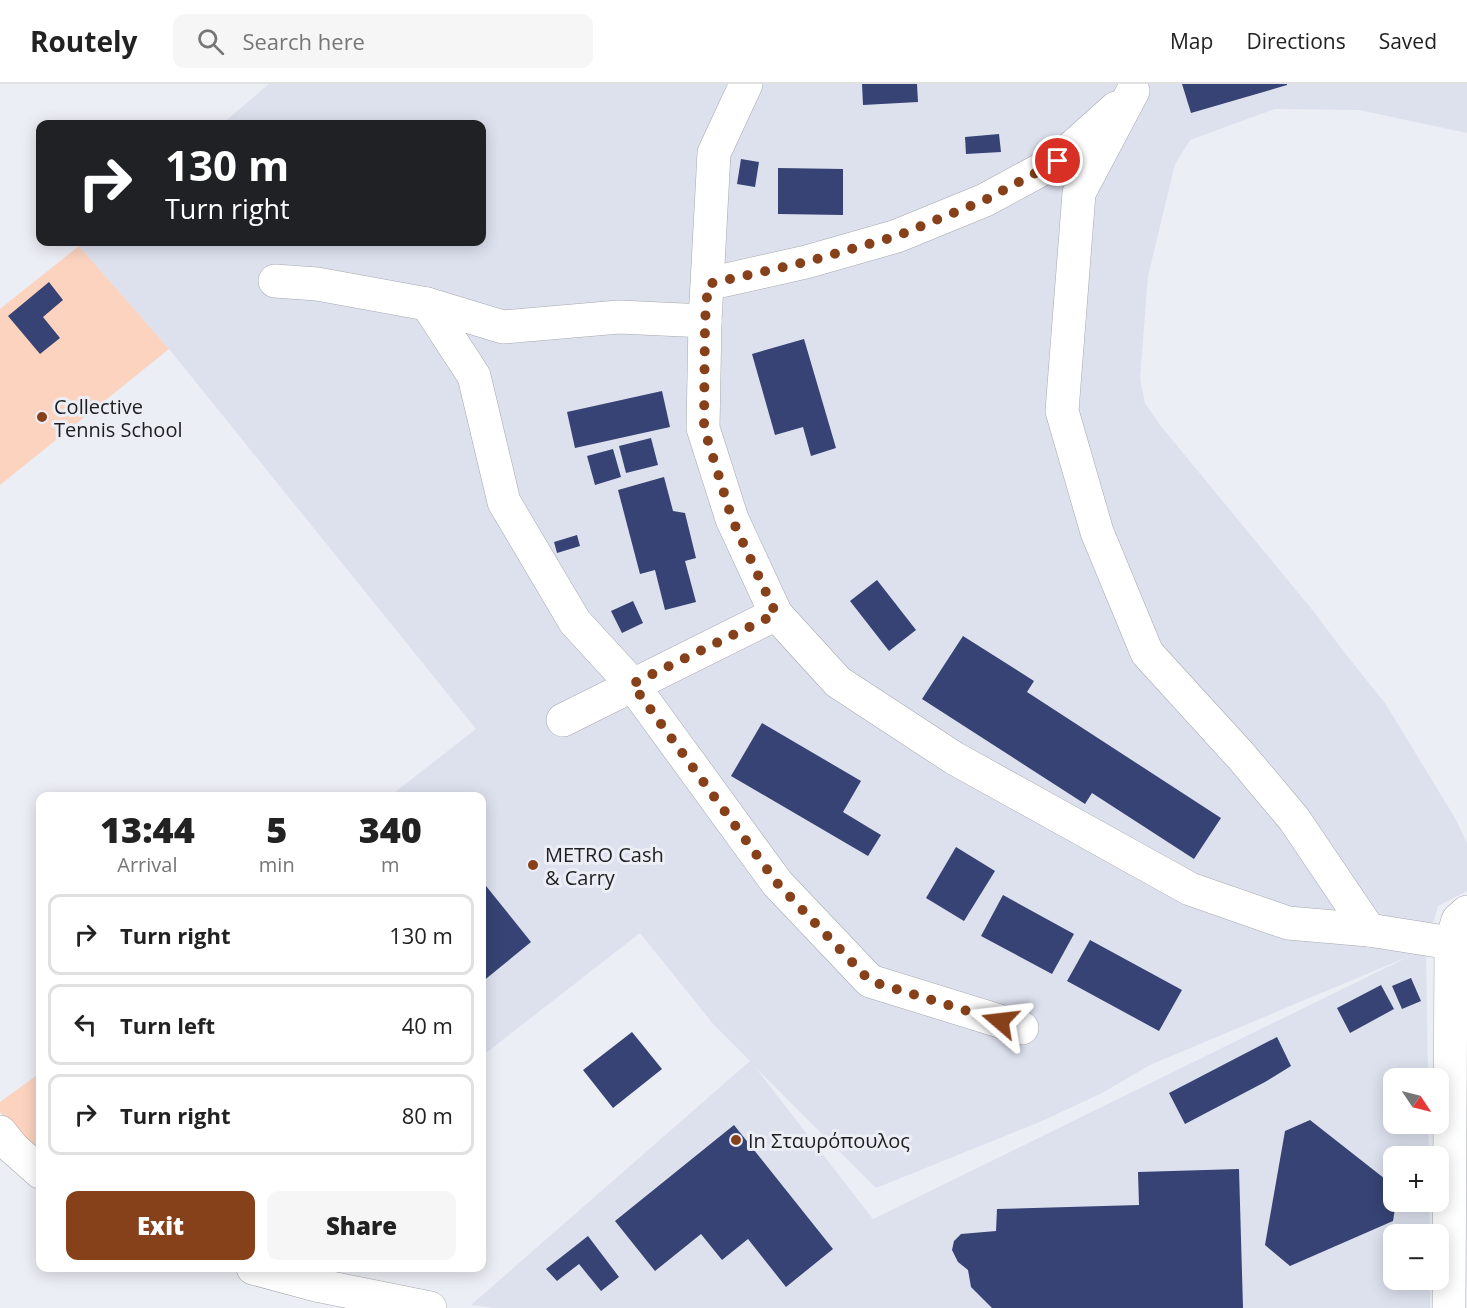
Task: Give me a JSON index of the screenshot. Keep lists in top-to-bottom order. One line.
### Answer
{"places":["Collective Tennis School","METRO Cash & Carry","In Σταυρόπουλος"],"north":"bottom right","page":{"header":"Routely","search":"Search here","nav":["Map","Directions","Saved"],"turn":["130 m","Turn right"],"eta":["13:44","Arrival","5","min","340","m"],"list":[{"name":"Turn right","value":"130 m"},{"name":"Turn left","value":"40 m"},{"name":"Turn right","value":"80 m"}],"map_buttons":["+","−"],"buttons":["Exit","Share"]}}
